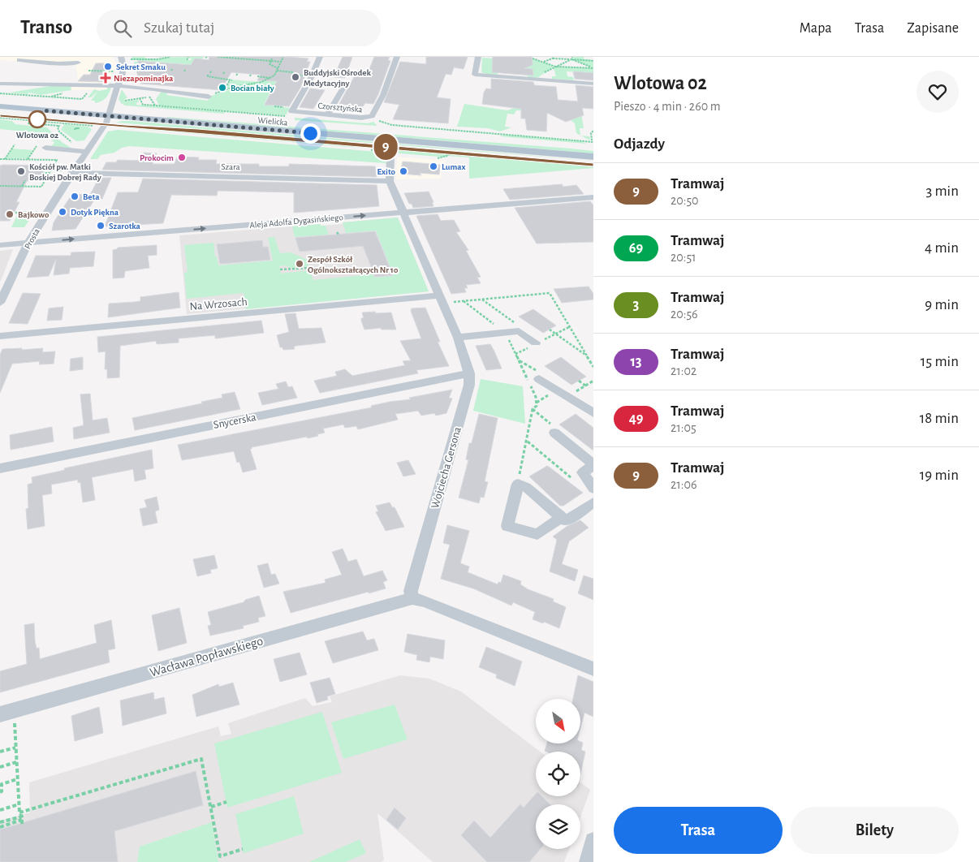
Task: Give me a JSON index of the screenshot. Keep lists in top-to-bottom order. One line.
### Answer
{"streets":{"main road":["Wielicka"],"street":["Czorsztyńska","Szara","Aleja Adolfa Dygasińskiego","Prosta","Na Wrzosach","Snycerska","Wojciecha Gersona","Wacława Popławskiego"]},"crossings":[["Wielicka","Prosta"],["Szara","Prosta"],["Szara","Wojciecha Gersona"],["Aleja Adolfa Dygasińskiego","Prosta"],["Aleja Adolfa Dygasińskiego","Wojciecha Gersona"],["Na Wrzosach","Wojciecha Gersona"],["Snycerska","Wojciecha Gersona"],["Wojciecha Gersona","Wacława Popławskiego"]],"one_way":["Aleja Adolfa Dygasińskiego"],"places":{"other":["Sekret Smaku","Buddyjski Ośrodek Medytacyjny","Bocian biały","Wlotowa 02","Prokocim","Lumax","Kościół pw. Matki Boskiej Dobrej Rady","Exito","Beta","Dotyk Piękna","Bajkowo","Szarotka","Zespół Szkół Ogólnokształcących Nr 10"],"health":["Niezapominajka"]},"lines":["tram line 9"],"north":"bottom right","page":{"header":"Transo","search":"Szukaj tutaj","nav":["Mapa","Trasa","Zapisane"],"on_map":"9","heading":[["Wlotowa 02","Pieszo · 4 min · 260 m"],"Odjazdy"],"list":[{"mark":"9","name":"Tramwaj","note":"20:50","value":"3 min"},{"mark":"69","name":"Tramwaj","note":"20:51","value":"4 min"},{"mark":"3","name":"Tramwaj","note":"20:56","value":"9 min"},{"mark":"13","name":"Tramwaj","note":"21:02","value":"15 min"},{"mark":"49","name":"Tramwaj","note":"21:05","value":"18 min"},{"mark":"9","name":"Tramwaj","note":"21:06","value":"19 min"}],"buttons":["Trasa","Bilety"]}}
